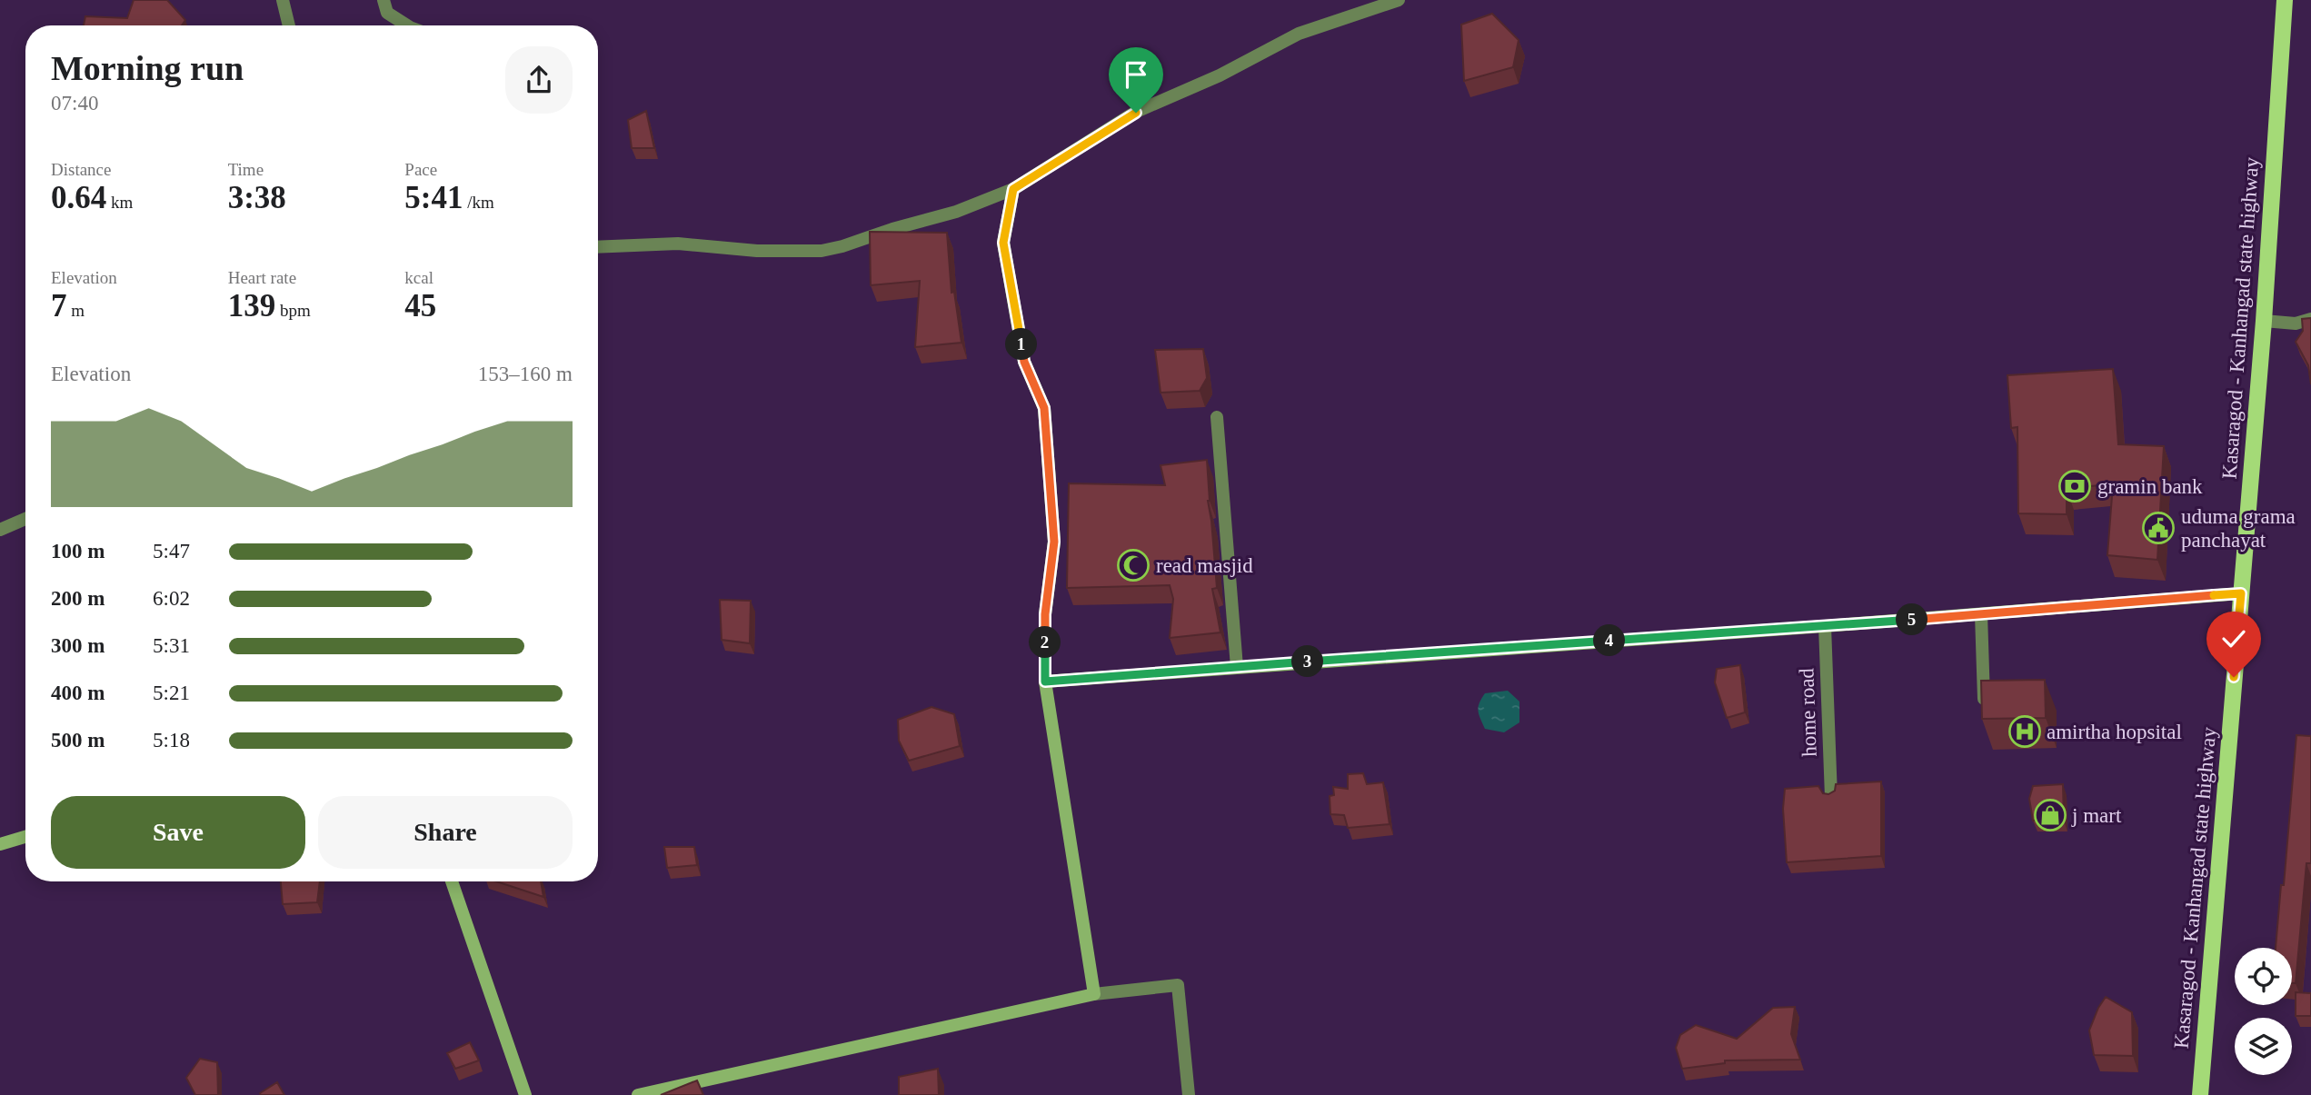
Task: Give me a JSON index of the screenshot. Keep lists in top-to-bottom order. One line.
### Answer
{"streets":{"main road":["Kasaragod - Kanhangad state highway"],"street":["home road"]},"places":{"bank":["gramin bank"],"public building":["uduma grama panchayat"],"mosque":["read masjid"],"hospital":["amirtha hopsital"],"shop":["j mart"]},"page":{"heading":["Morning run","07:40"],"stats":[["Distance","0.64 km"],["Time","3:38"],["Pace","5:41 /km"],["Elevation","7 m"],["Heart rate","139 bpm"],["kcal","45"]],"pins":["1","5","4","2","3"],"chart":["Elevation","153–160 m"],"list":[{"name":"100 m","note":"5:47"},{"name":"200 m","note":"6:02"},{"name":"300 m","note":"5:31"},{"name":"400 m","note":"5:21"},{"name":"500 m","note":"5:18"}],"buttons":["Save","Share"]}}
